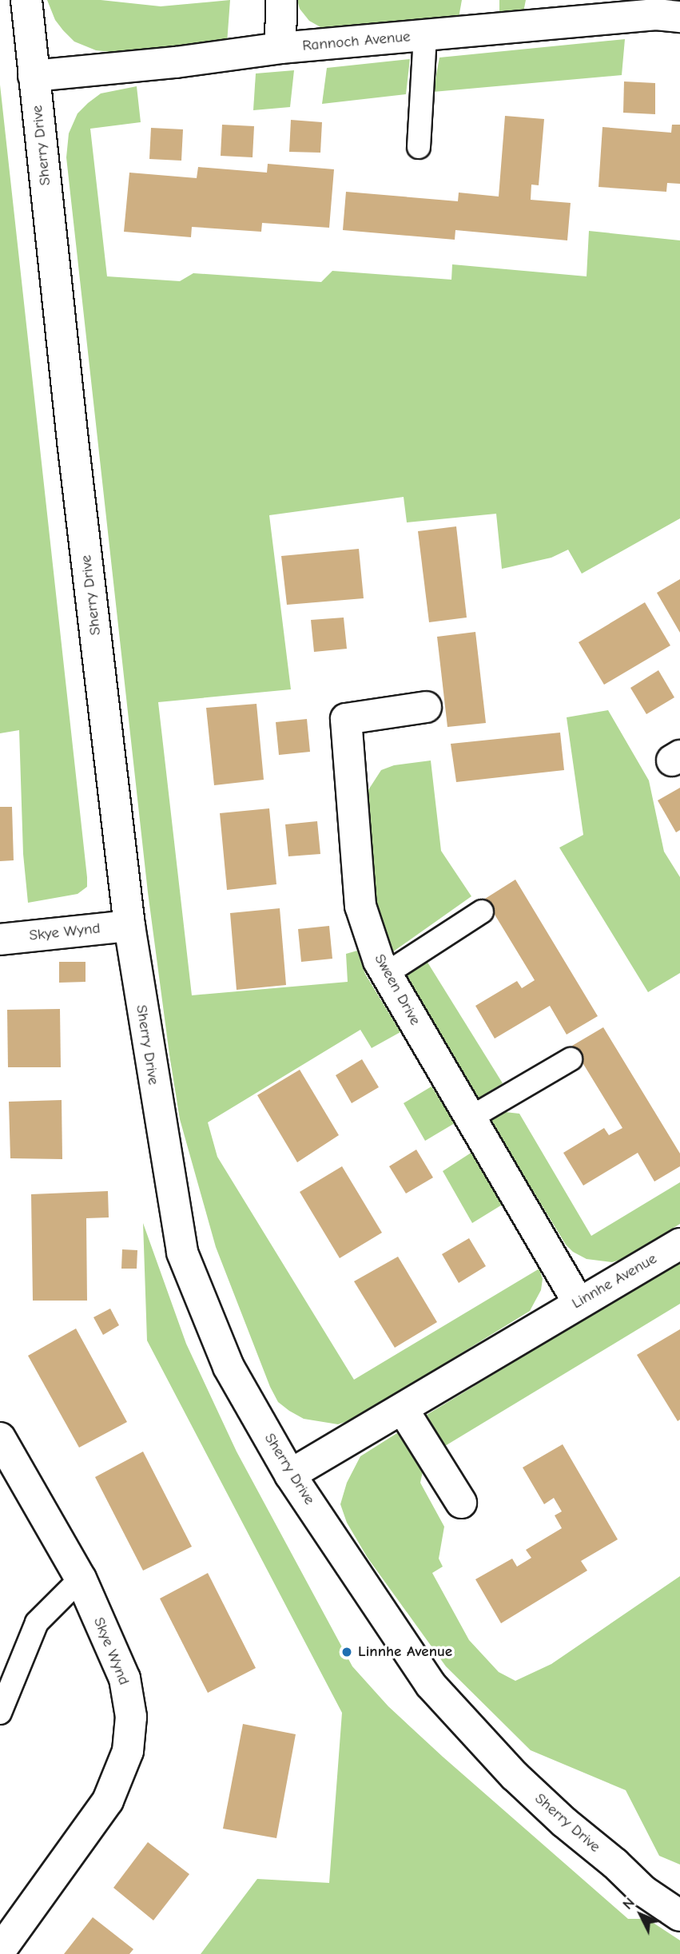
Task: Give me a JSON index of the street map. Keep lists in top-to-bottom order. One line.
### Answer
{"streets":{"street":["Rannoch Avenue","Sherry Drive","Skye Wynd","Sween Drive","Linnhe Avenue"]},"crossings":[["Rannoch Avenue","Sherry Drive"],["Sherry Drive","Skye Wynd"],["Sherry Drive","Linnhe Avenue"],["Sween Drive","Linnhe Avenue"]],"places":["Linnhe Avenue"],"north":"top left"}
